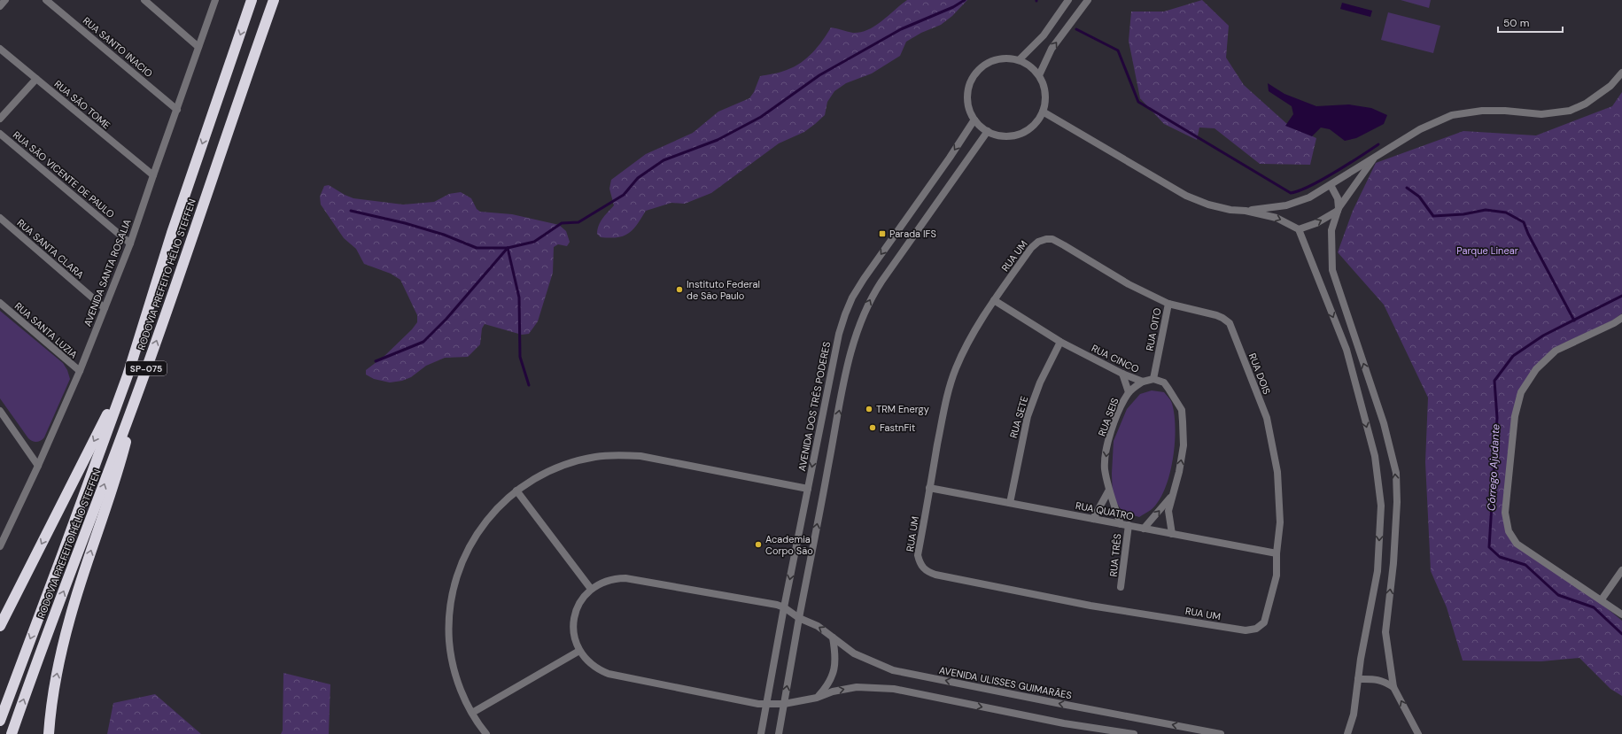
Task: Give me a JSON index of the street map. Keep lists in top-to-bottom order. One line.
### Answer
{"streets":{"highway":["RODOVIA PREFEITO HÉLIO STEFFEN","SP-075"],"street":["RUA SANTO INACIO","RUA SÃO TOME","RUA SÃO VICENTE DE PAULO","RUA SANTA CLARA","RUA UM","AVENIDA SANTA ROSALIA","RUA OITO","RUA SANTA LUZIA","RUA CINCO","RUA DOIS","AVENIDA DOS TRÊS PODERES","RUA SETE","RUA SEIS","RUA QUATRO","RUA TRÊS","AVENIDA ULISSES GUIMARÃES"]},"crossings":[["RUA SANTO INACIO","AVENIDA SANTA ROSALIA"],["RUA SÃO TOME","AVENIDA SANTA ROSALIA"],["RUA SÃO VICENTE DE PAULO","AVENIDA SANTA ROSALIA"],["RUA SANTA CLARA","AVENIDA SANTA ROSALIA"],["RUA UM","RUA CINCO"],["RUA UM","RUA DOIS"],["RUA UM","RUA QUATRO"],["AVENIDA SANTA ROSALIA","RUA SANTA LUZIA"],["RUA OITO","RUA CINCO"],["RUA OITO","RUA DOIS"],["RUA CINCO","RUA SETE"],["RUA CINCO","RUA SEIS"],["RUA DOIS","RUA QUATRO"],["AVENIDA DOS TRÊS PODERES","AVENIDA ULISSES GUIMARÃES"],["RUA SETE","RUA QUATRO"],["RUA SEIS","RUA QUATRO"],["RUA QUATRO","RUA TRÊS"]],"one_way":["RUA SEIS"],"water":["Córrego Ajudante"],"parks":["Parque Linear"],"places":{"transit":["Parada IFS"],"other":["Instituto Federal de São Paulo","TRM Energy","FastnFit","Academia Corpo São"]},"scale_bar":"50 m"}
